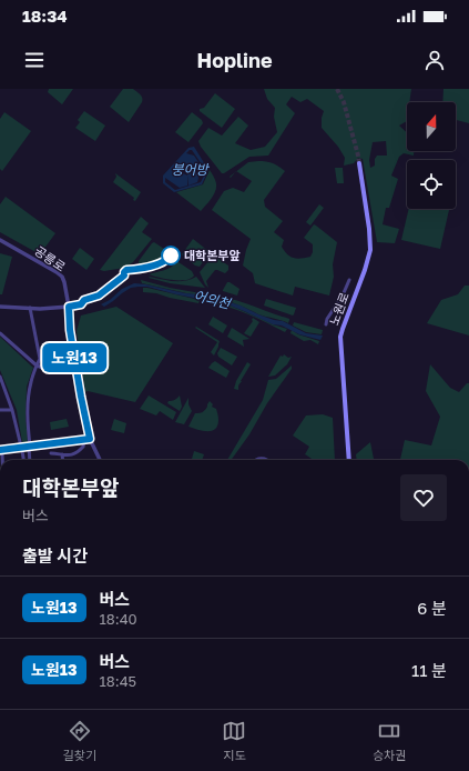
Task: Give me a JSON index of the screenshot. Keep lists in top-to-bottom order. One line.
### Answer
{"streets":{"main road":["노원로"],"street":["공릉로"]},"water":["붕어방","어의천"],"places":["대학본부앞"],"lines":["bus line 노원13"],"north":"top","page":{"status":"18:34","header":"Hopline","on_map":"노원13","heading":[["대학본부앞","버스"],"출발 시간"],"list":[{"mark":"노원13","name":"버스","note":"18:40","value":"6 분"},{"mark":"노원13","name":"버스","note":"18:45","value":"11 분"}],"tabs":["길찾기","지도","승차권"]}}
